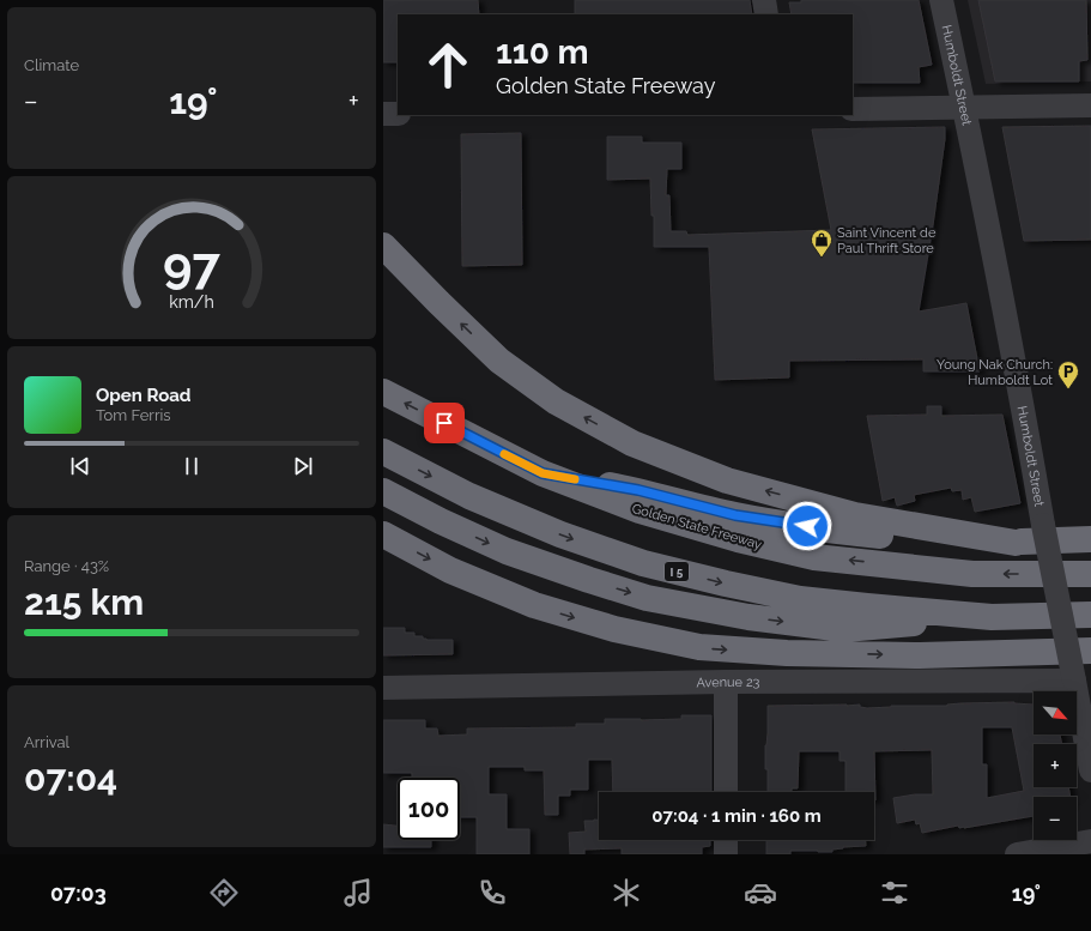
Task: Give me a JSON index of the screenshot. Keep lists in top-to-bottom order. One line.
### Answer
{"streets":{"highway":["Golden State Freeway","I 5"],"street":["Humboldt Street","Avenue 23"]},"crossings":[["Humboldt Street","Avenue 23"]],"places":{"shop":["Saint Vincent de Paul Thrift Store"],"parking":["Young Nak Church: Humboldt Lot"]},"north":"bottom right","page":{"tile":["Climate",["Range · 43%","215 km"],["Arrival","07:04"]],"turn":["110 m","Golden State Freeway"],"heat":["−","19°","+"],"song":["Open Road","Tom Ferris"],"map_buttons":["+","−"],"limit":"100","trip":"07:04 · 1 min · 160 m","tabs":["07:03","19°"],"gauge":["97","km/h"]}}
